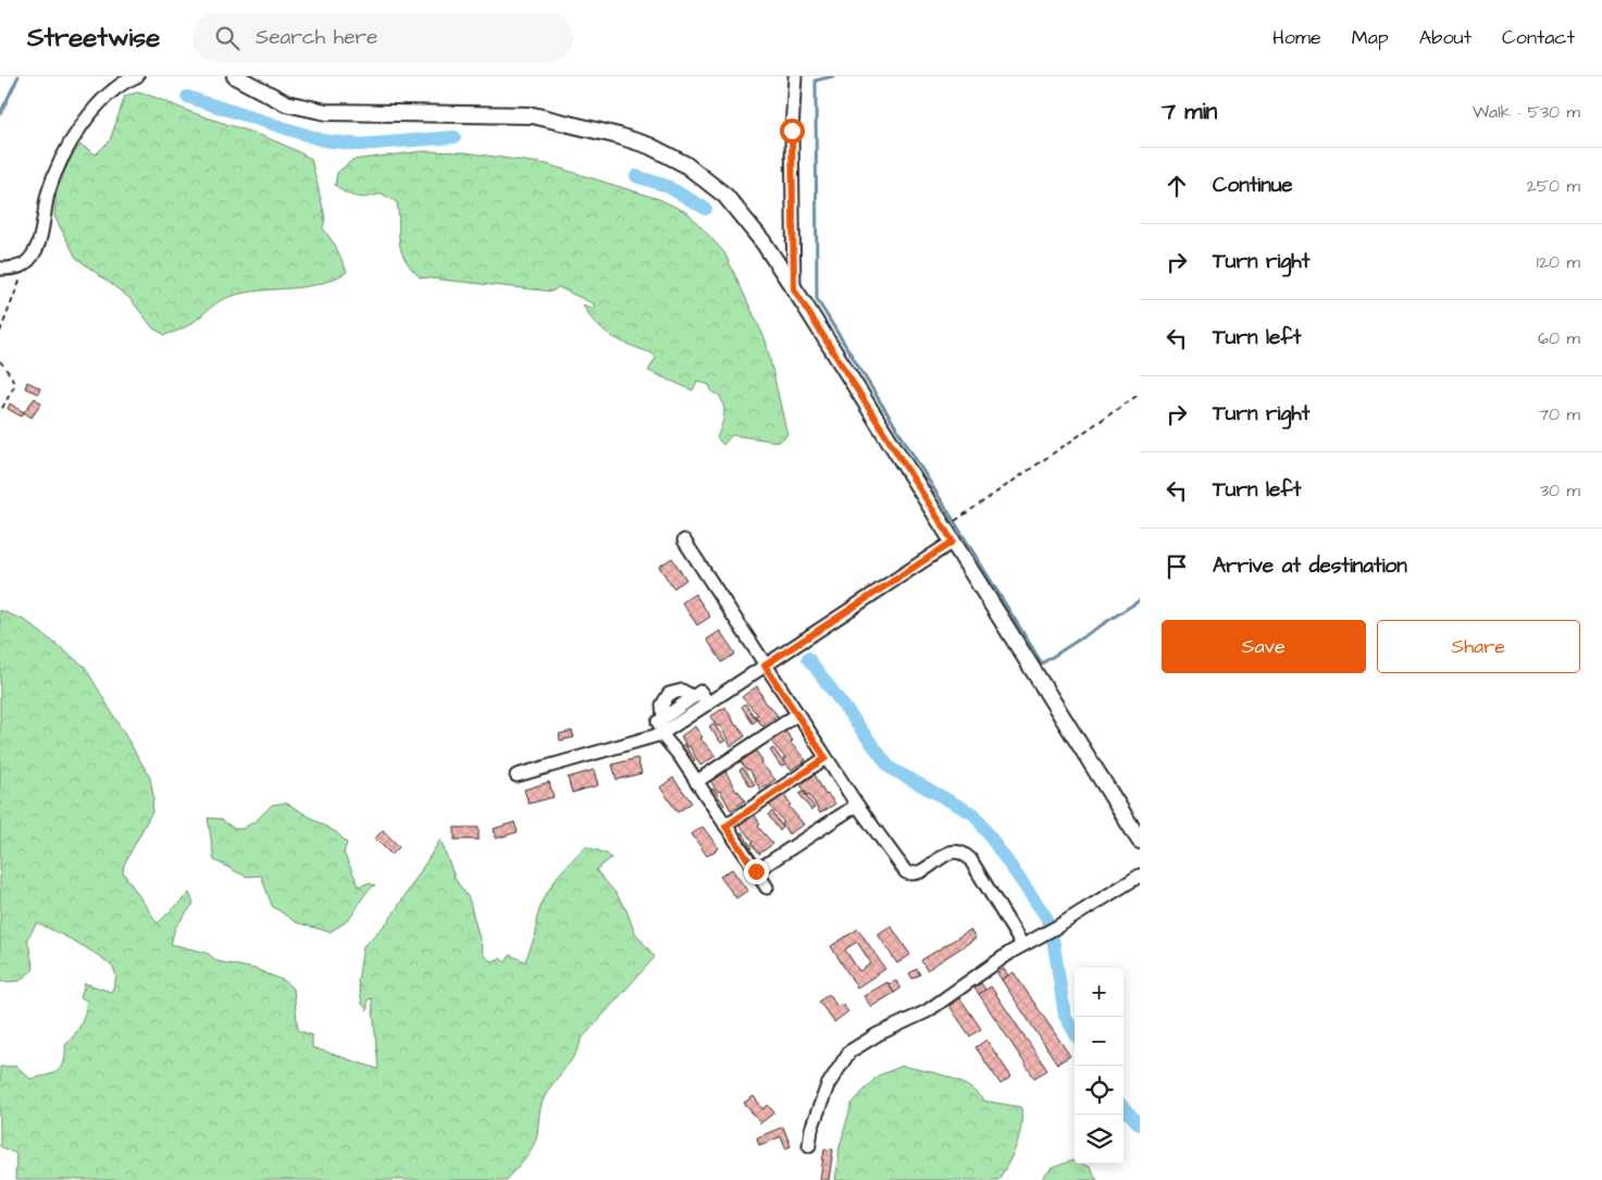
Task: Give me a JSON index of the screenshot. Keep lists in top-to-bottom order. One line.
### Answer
{"page":{"header":"Streetwise","search":"Search here","nav":["Home","Map","About","Contact"],"heading":["7 min","Walk · 530 m"],"list":[["Continue","250 m"],["Turn right","120 m"],["Turn left","60 m"],["Turn right","70 m"],["Turn left","30 m"],"Arrive at destination"],"buttons":["Save","Share"],"map_buttons":["+","−"]}}
